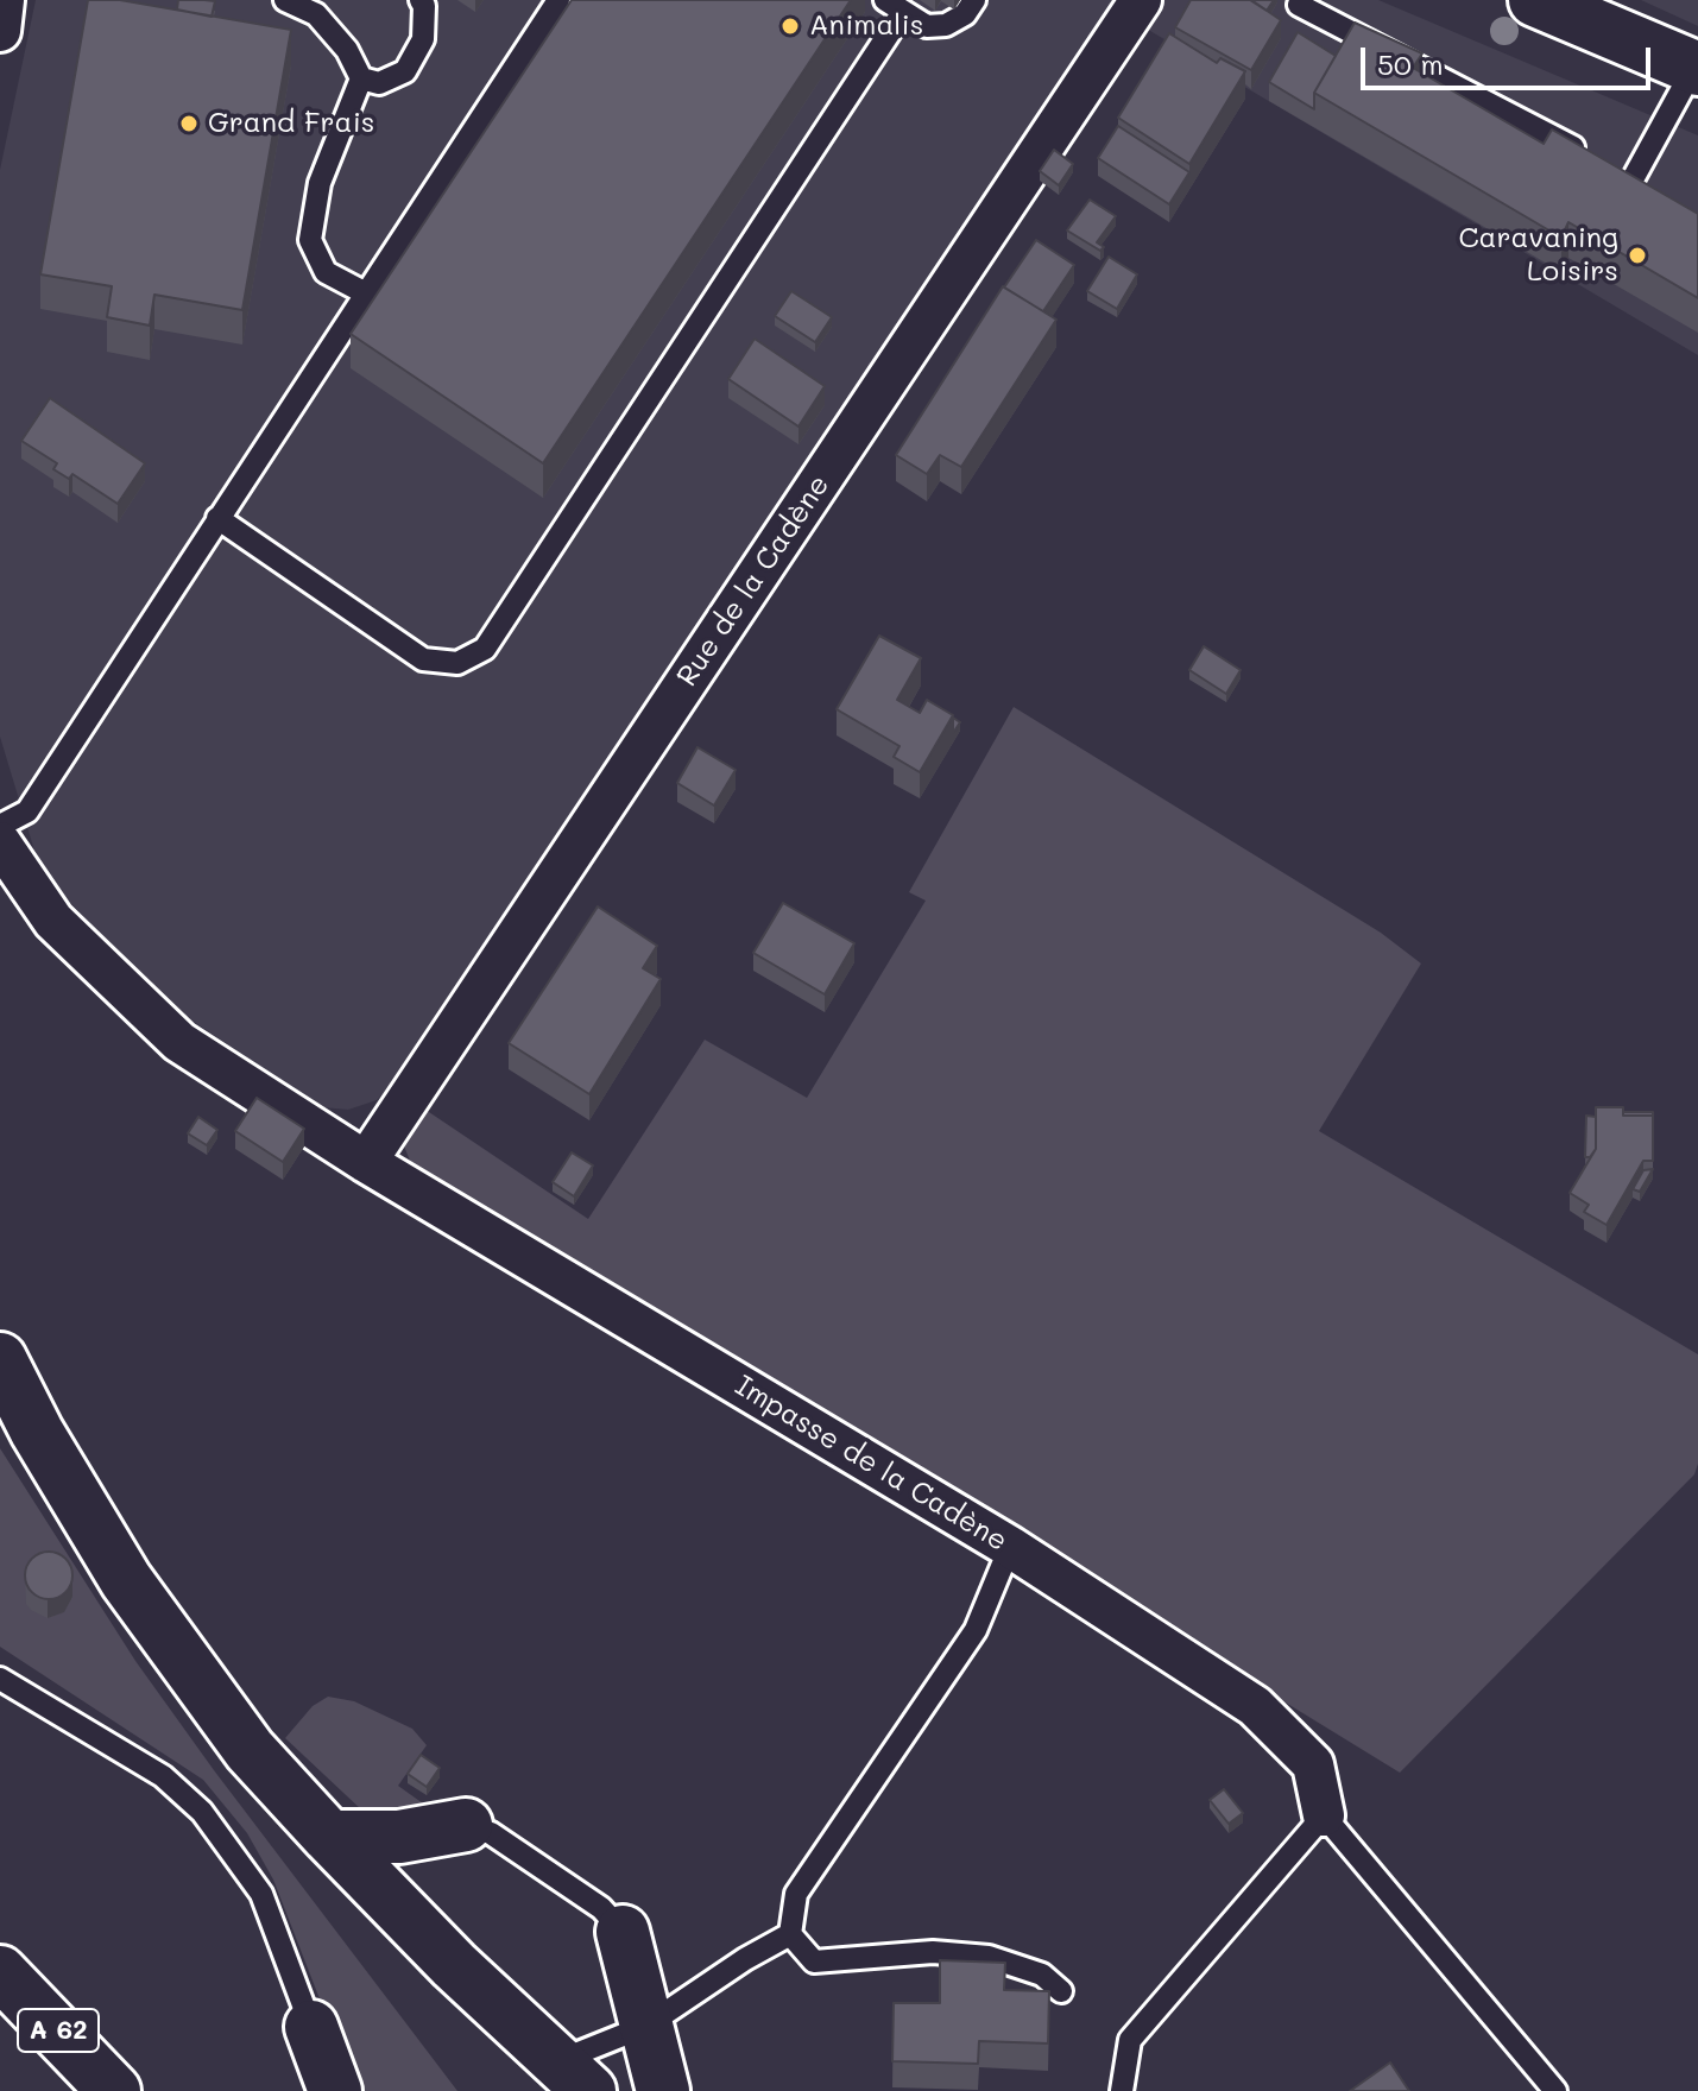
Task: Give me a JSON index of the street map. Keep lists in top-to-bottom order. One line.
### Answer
{"streets":{"main road":["A 62"],"street":["Rue de la Cadène","Impasse de la Cadène"]},"crossings":[["Rue de la Cadène","Impasse de la Cadène"]],"places":["Animalis","Grand Frais","Caravaning Loisirs"],"scale_bar":"50 m"}
